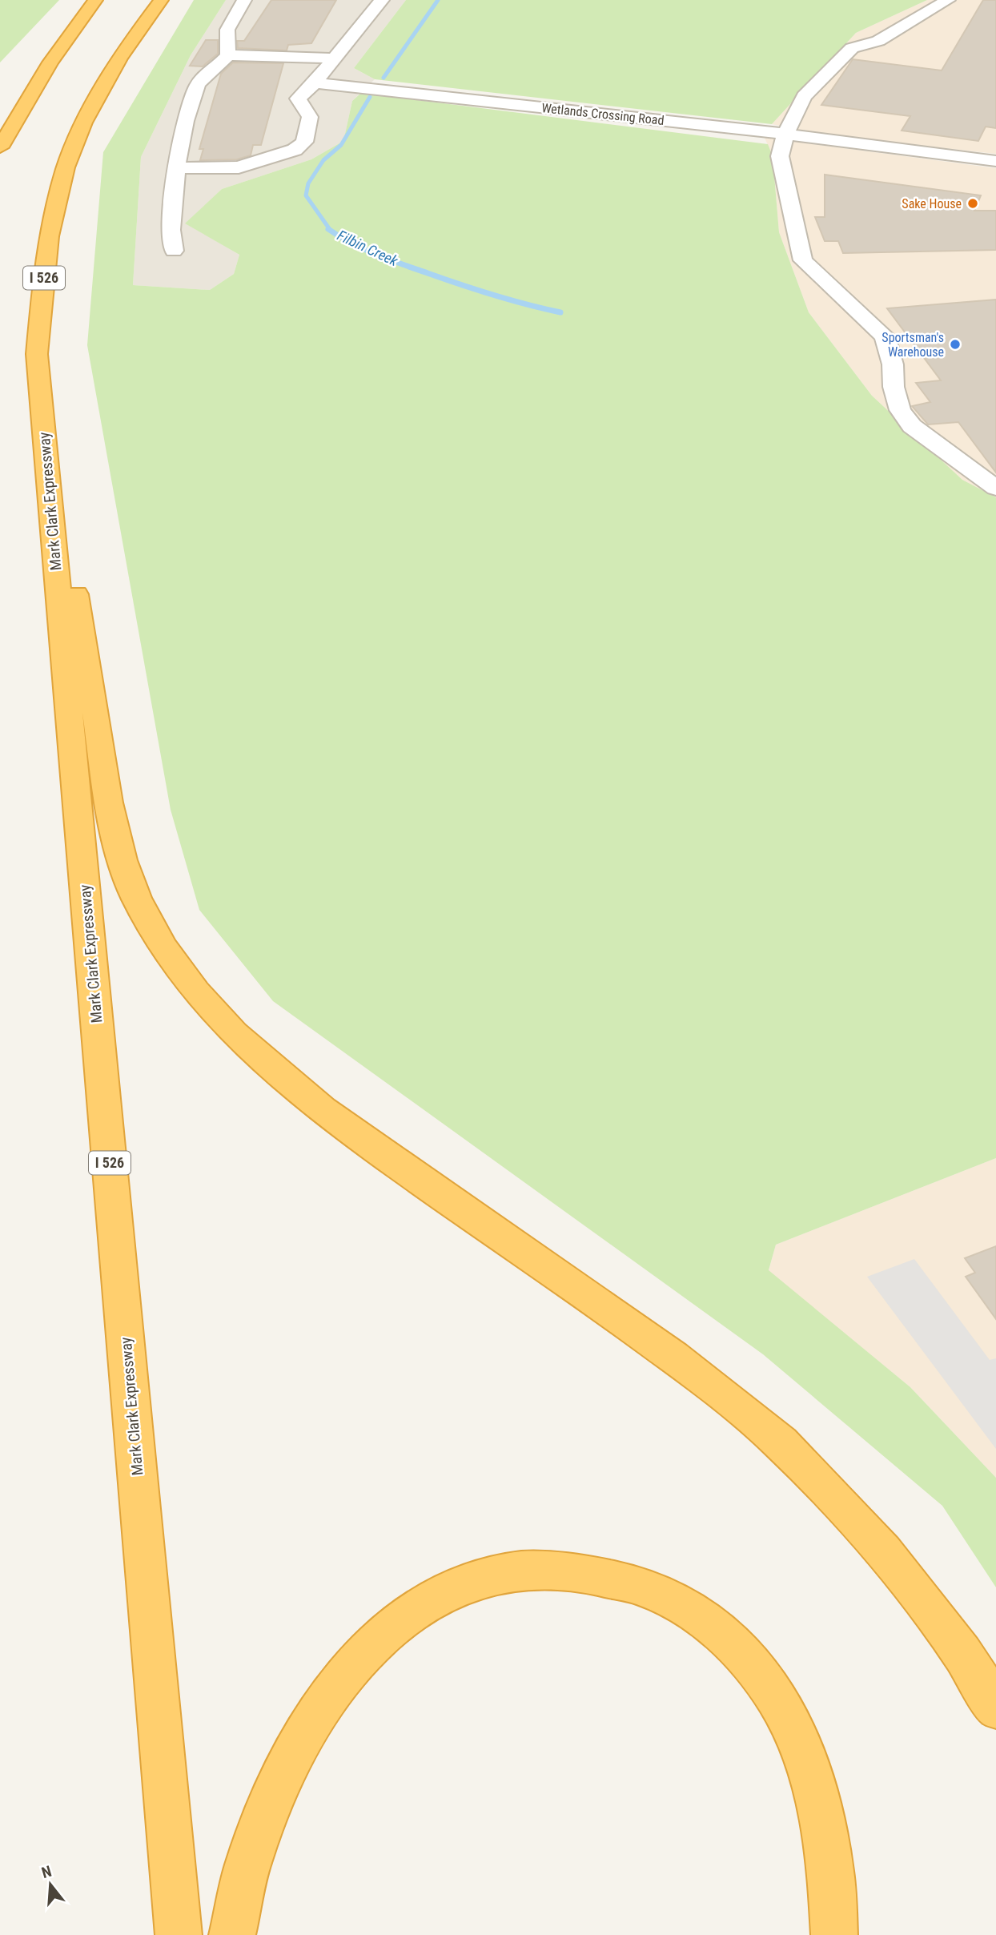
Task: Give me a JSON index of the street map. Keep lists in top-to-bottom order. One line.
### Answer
{"streets":{"highway":["I 526","Mark Clark Expressway"],"street":["Wetlands Crossing Road"]},"water":["Filbin Creek"],"places":["Sake House","Sportsman's Warehouse"],"north":"top"}
